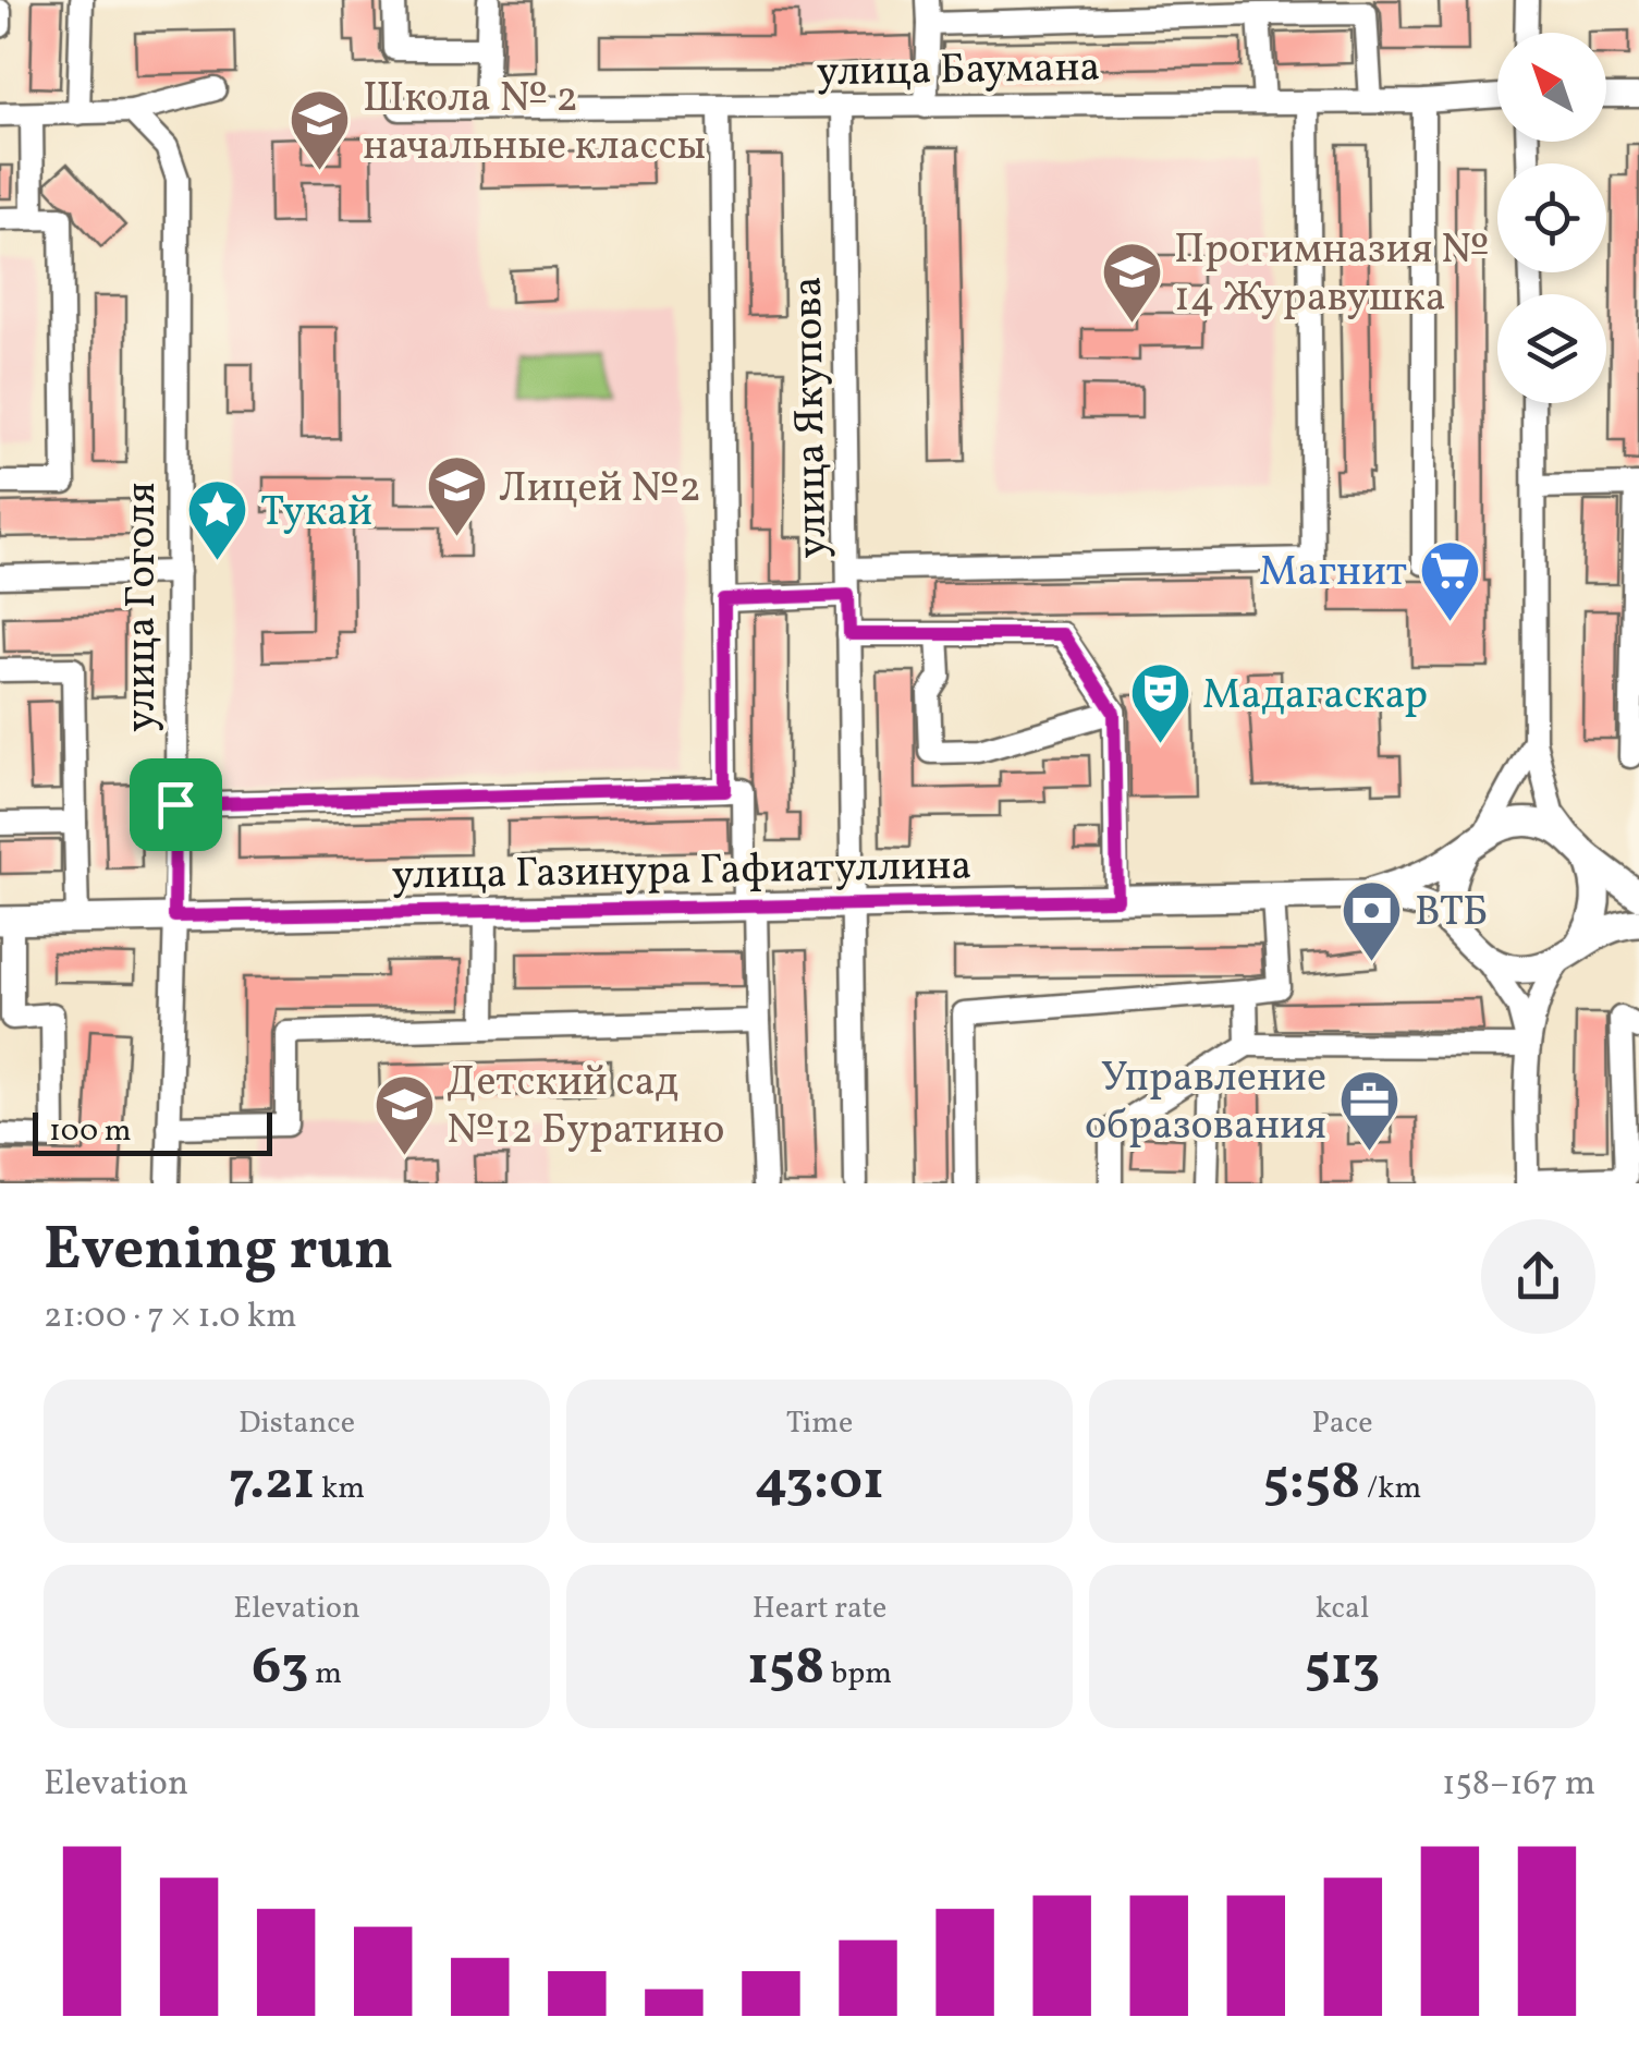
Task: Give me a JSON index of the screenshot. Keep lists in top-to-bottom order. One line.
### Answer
{"streets":{"main road":["улица Газинура Гафиатуллина"],"street":["улица Баумана","улица Якупова","улица Гоголя"]},"crossings":[["улица Баумана","улица Якупова"],["улица Якупова","улица Газинура Гафиатуллина"],["улица Гоголя","улица Газинура Гафиатуллина"]],"places":{"school or university":["Школа № 2 начальные классы","Прогимназия № 14 Журавушка","Лицей №2","Детский сад №12 Буратино"],"place":["Тукай"],"supermarket":["Магнит"],"theatre":["Мадагаскар"],"bank":["ВТБ"],"office":["Управление образования"]},"scale_bar":"100 m","north":"top left","page":{"scale":"100 m","heading":["Evening run","21:00 · 7 × 1.0 km"],"stats":[["Distance","7.21 km"],["Time","43:01"],["Pace","5:58 /km"],["Elevation","63 m"],["Heart rate","158 bpm"],["kcal","513"]],"chart":["Elevation","158–167 m"]}}
